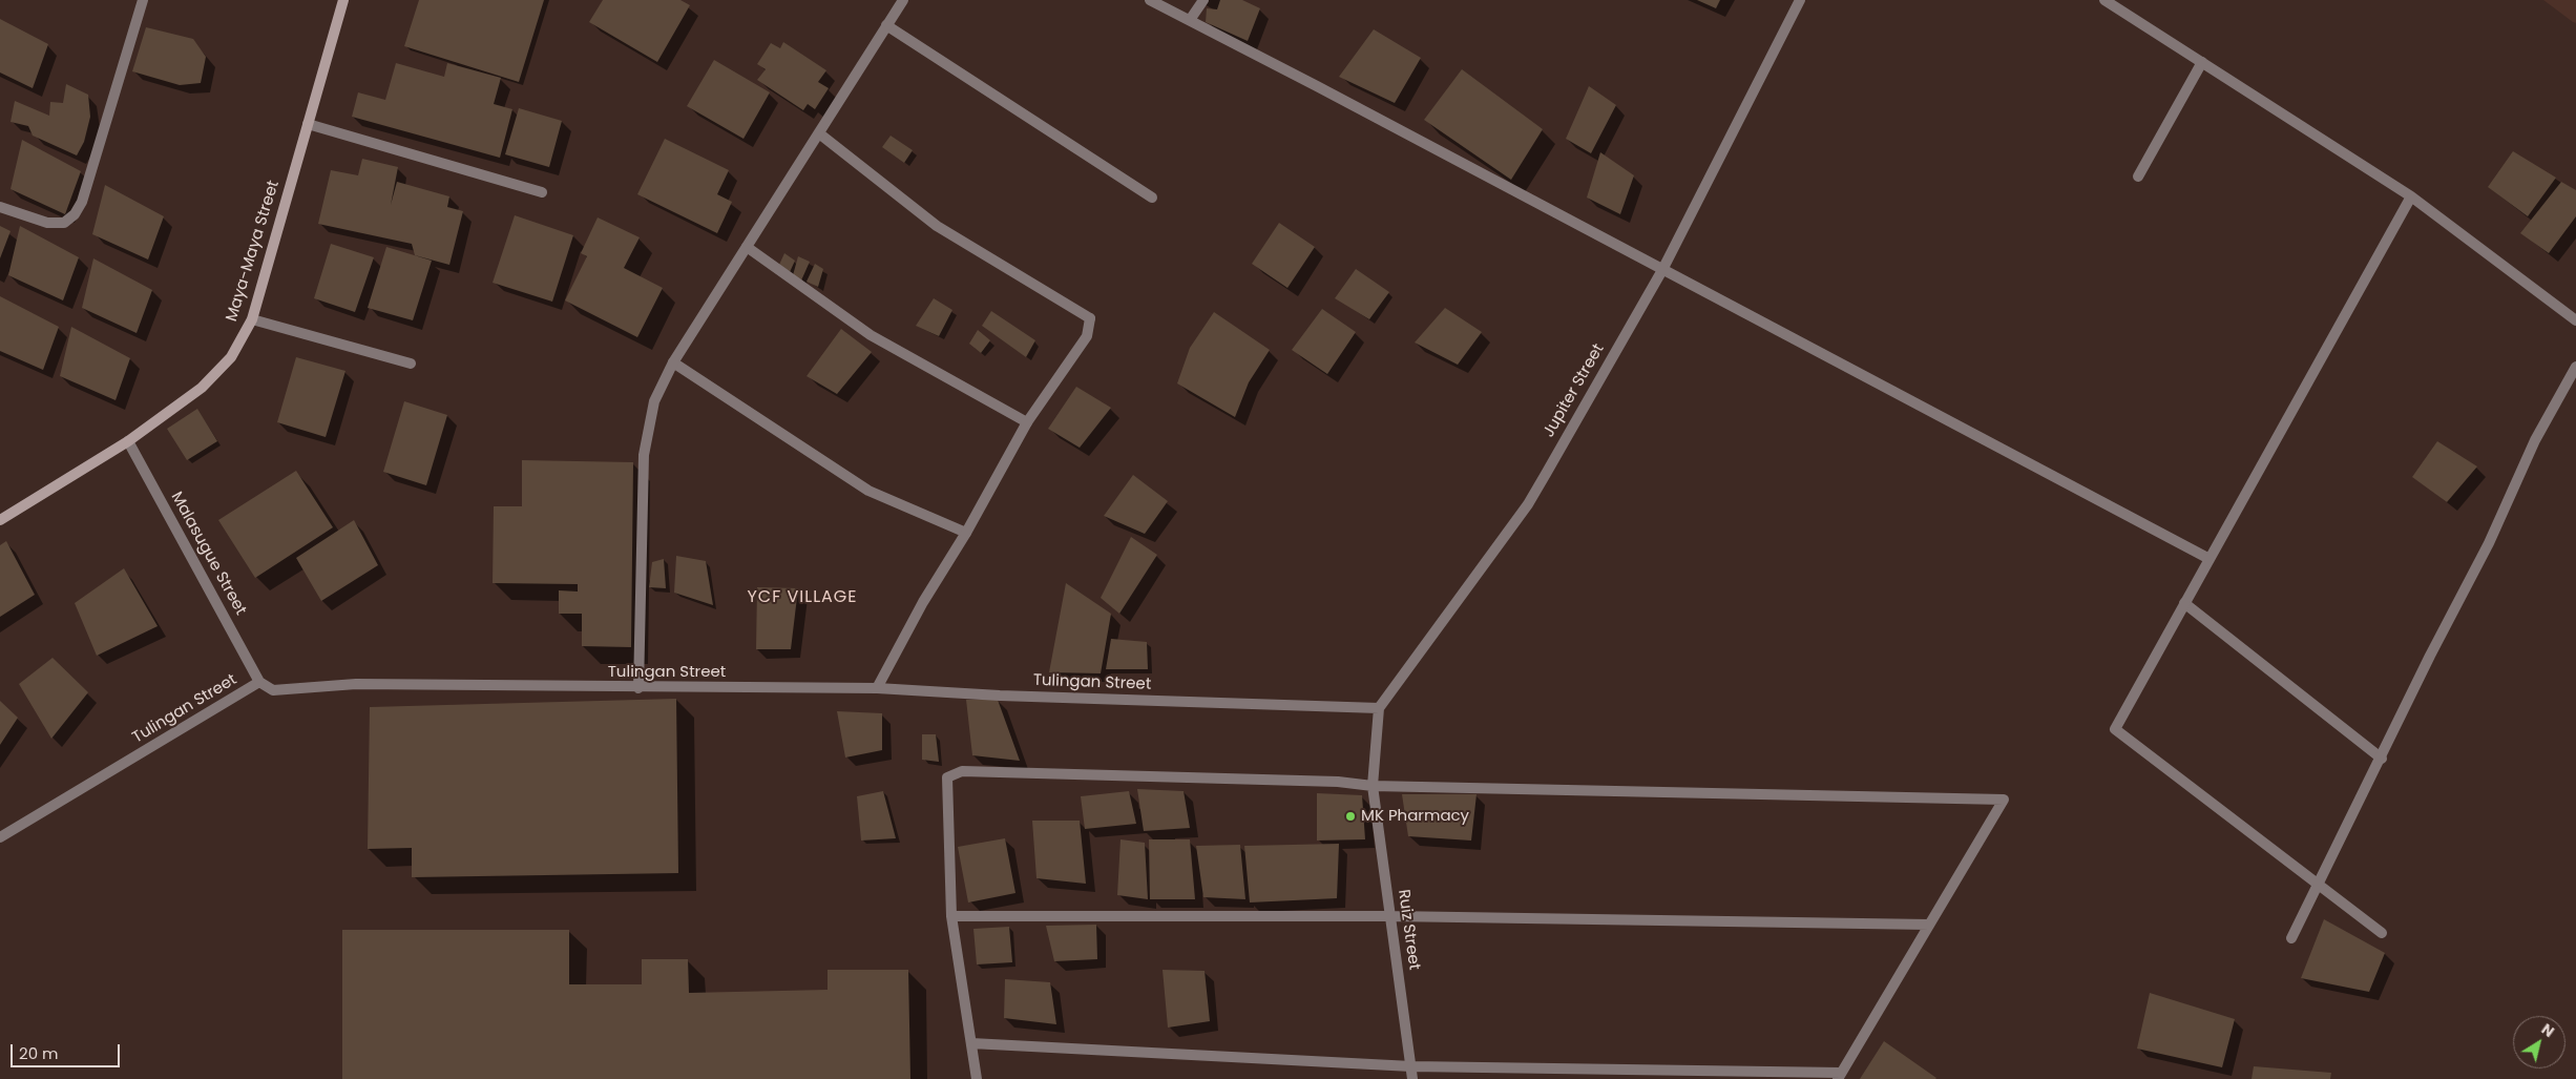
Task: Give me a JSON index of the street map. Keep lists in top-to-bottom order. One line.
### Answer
{"streets":{"street":["Maya-Maya Street","Jupiter Street","Malasugue Street","Tulingan Street","Ruiz Street"]},"crossings":[["Maya-Maya Street","Malasugue Street"],["Jupiter Street","Tulingan Street"],["Malasugue Street","Tulingan Street"]],"districts":["YCF VILLAGE"],"places":["MK Pharmacy"],"scale_bar":"20 m","north":"top right"}
